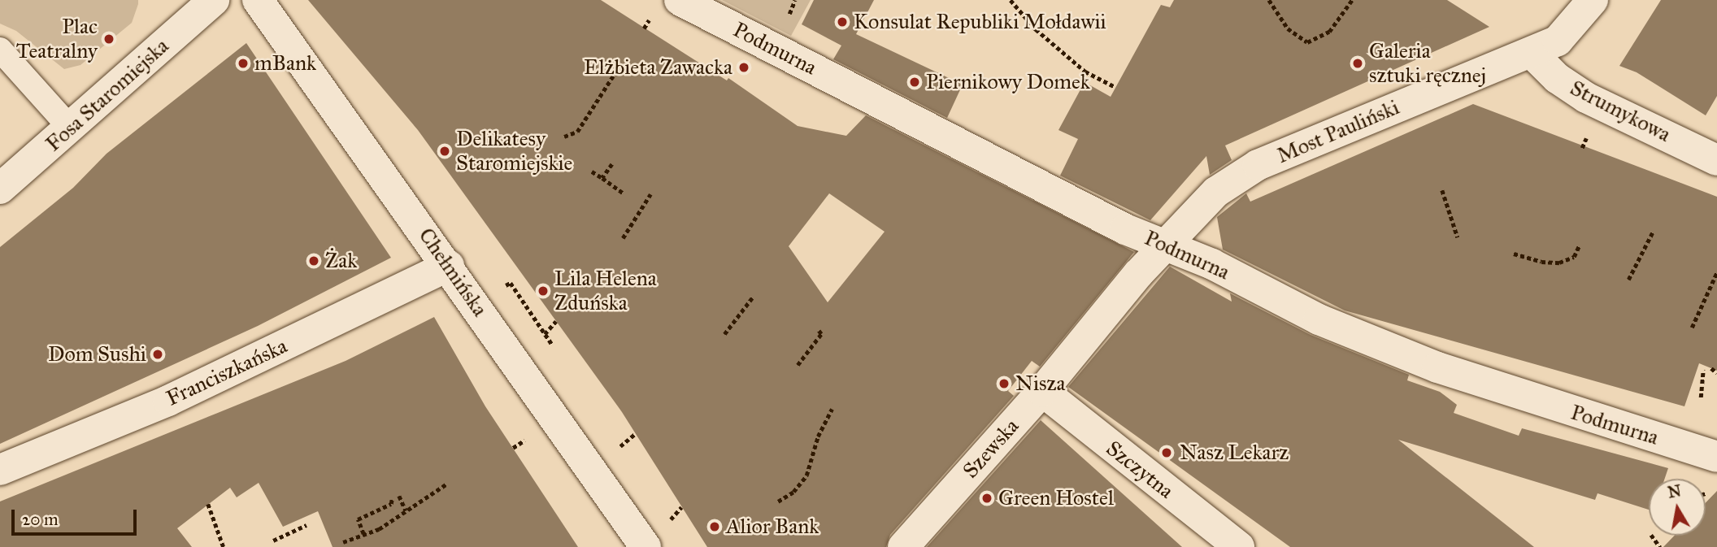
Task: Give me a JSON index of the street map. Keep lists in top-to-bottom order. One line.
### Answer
{"streets":{"street":["Podmurna","Fosa Staromiejska","Strumykowa","Most Pauliński","Chełmińska","Franciszkańska","Szewska","Szczytna"]},"crossings":[["Podmurna","Most Pauliński"],["Podmurna","Szewska"],["Strumykowa","Most Pauliński"],["Most Pauliński","Szewska"],["Chełmińska","Franciszkańska"],["Szewska","Szczytna"]],"places":["Konsulat Republiki Mołdawii","Plac Teatralny","mBank","Galeria sztuki ręcznej","Elżbieta Zawacka","Piernikowy Domek","Delikatesy Staromiejskie","Żak","Lila Helena Zduńska","Dom Sushi","Nisza","Nasz Lekarz","Green Hostel","Alior Bank"],"scale_bar":"20 m","north":"top"}
